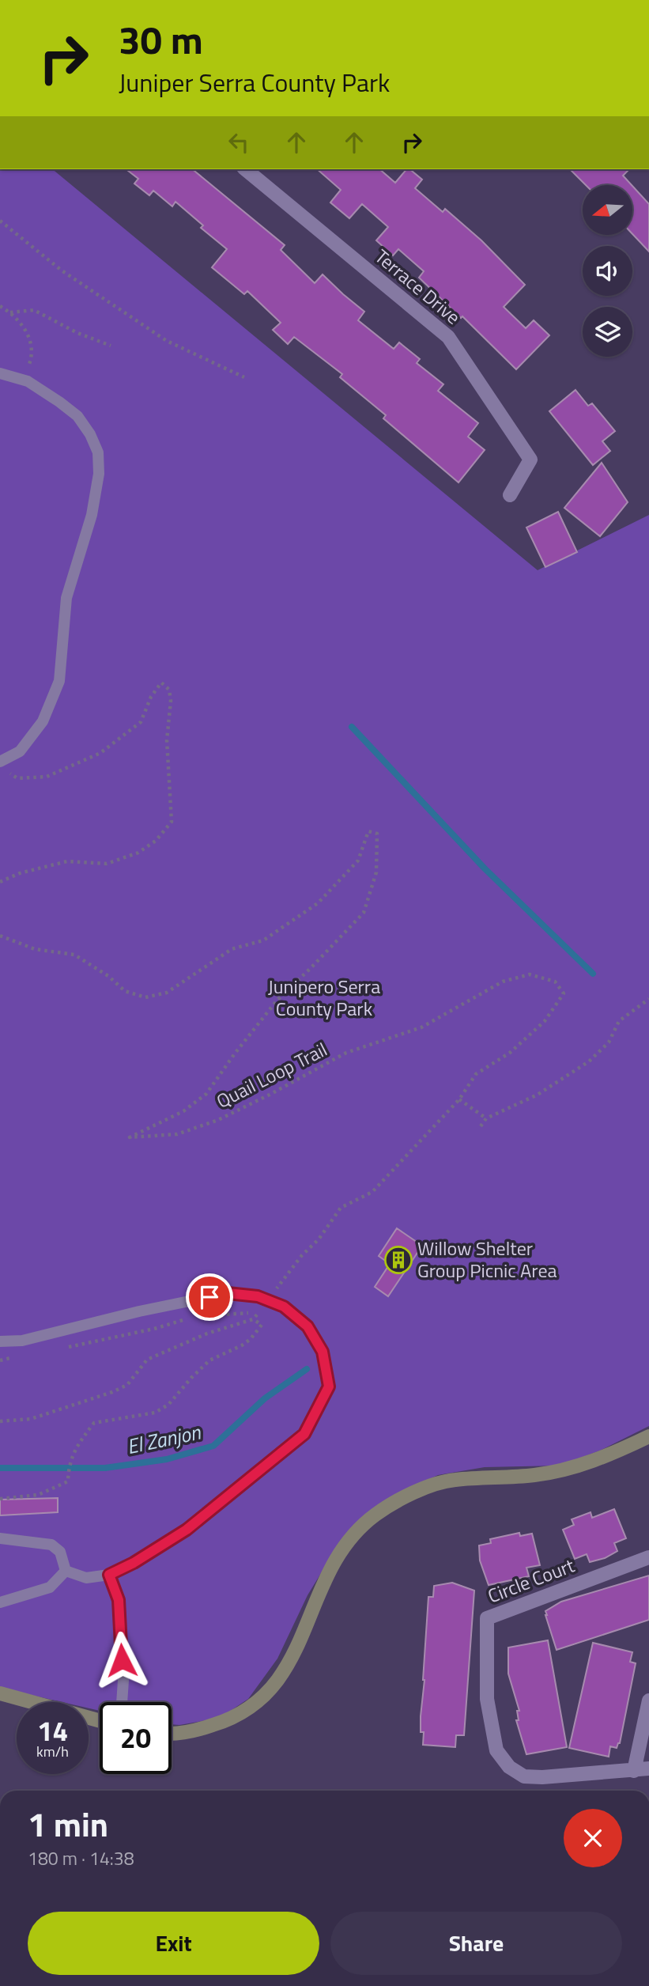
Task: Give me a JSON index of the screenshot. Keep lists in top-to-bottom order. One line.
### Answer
{"streets":{"street":["Terrace Drive","Circle Court"],"path":["Quail Loop Trail"]},"water":["El Zanjon"],"parks":["Junipero Serra County Park"],"places":{"building":["Willow Shelter Group Picnic Area"]},"north":"left","page":{"turn":["30 m","Juniper Serra County Park"],"speed":"14 km/h","limit":"20","heading":["1 min","180 m · 14:38"],"buttons":["Exit","Share"]}}
